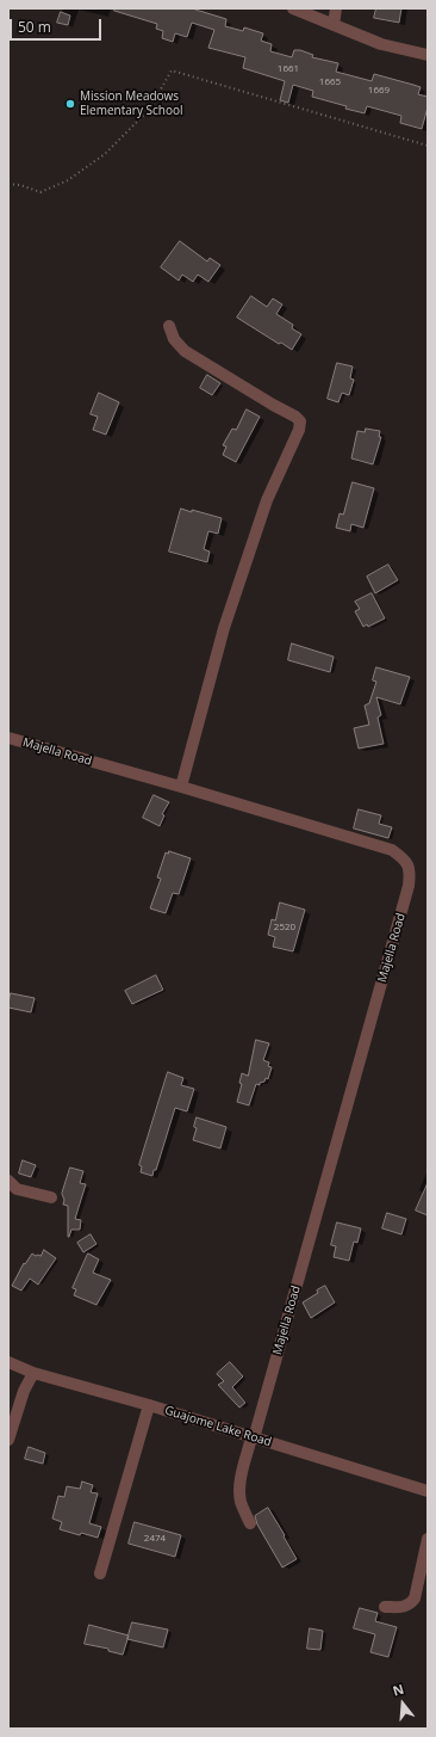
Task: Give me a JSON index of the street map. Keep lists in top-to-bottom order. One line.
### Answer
{"streets":{"street":["Majella Road","Guajome Lake Road"]},"crossings":[["Majella Road","Guajome Lake Road"]],"places":["Mission Meadows Elementary School"],"house_numbers":["1661","1665","1669","2520","2474"],"scale_bar":"50 m","north":"top"}
